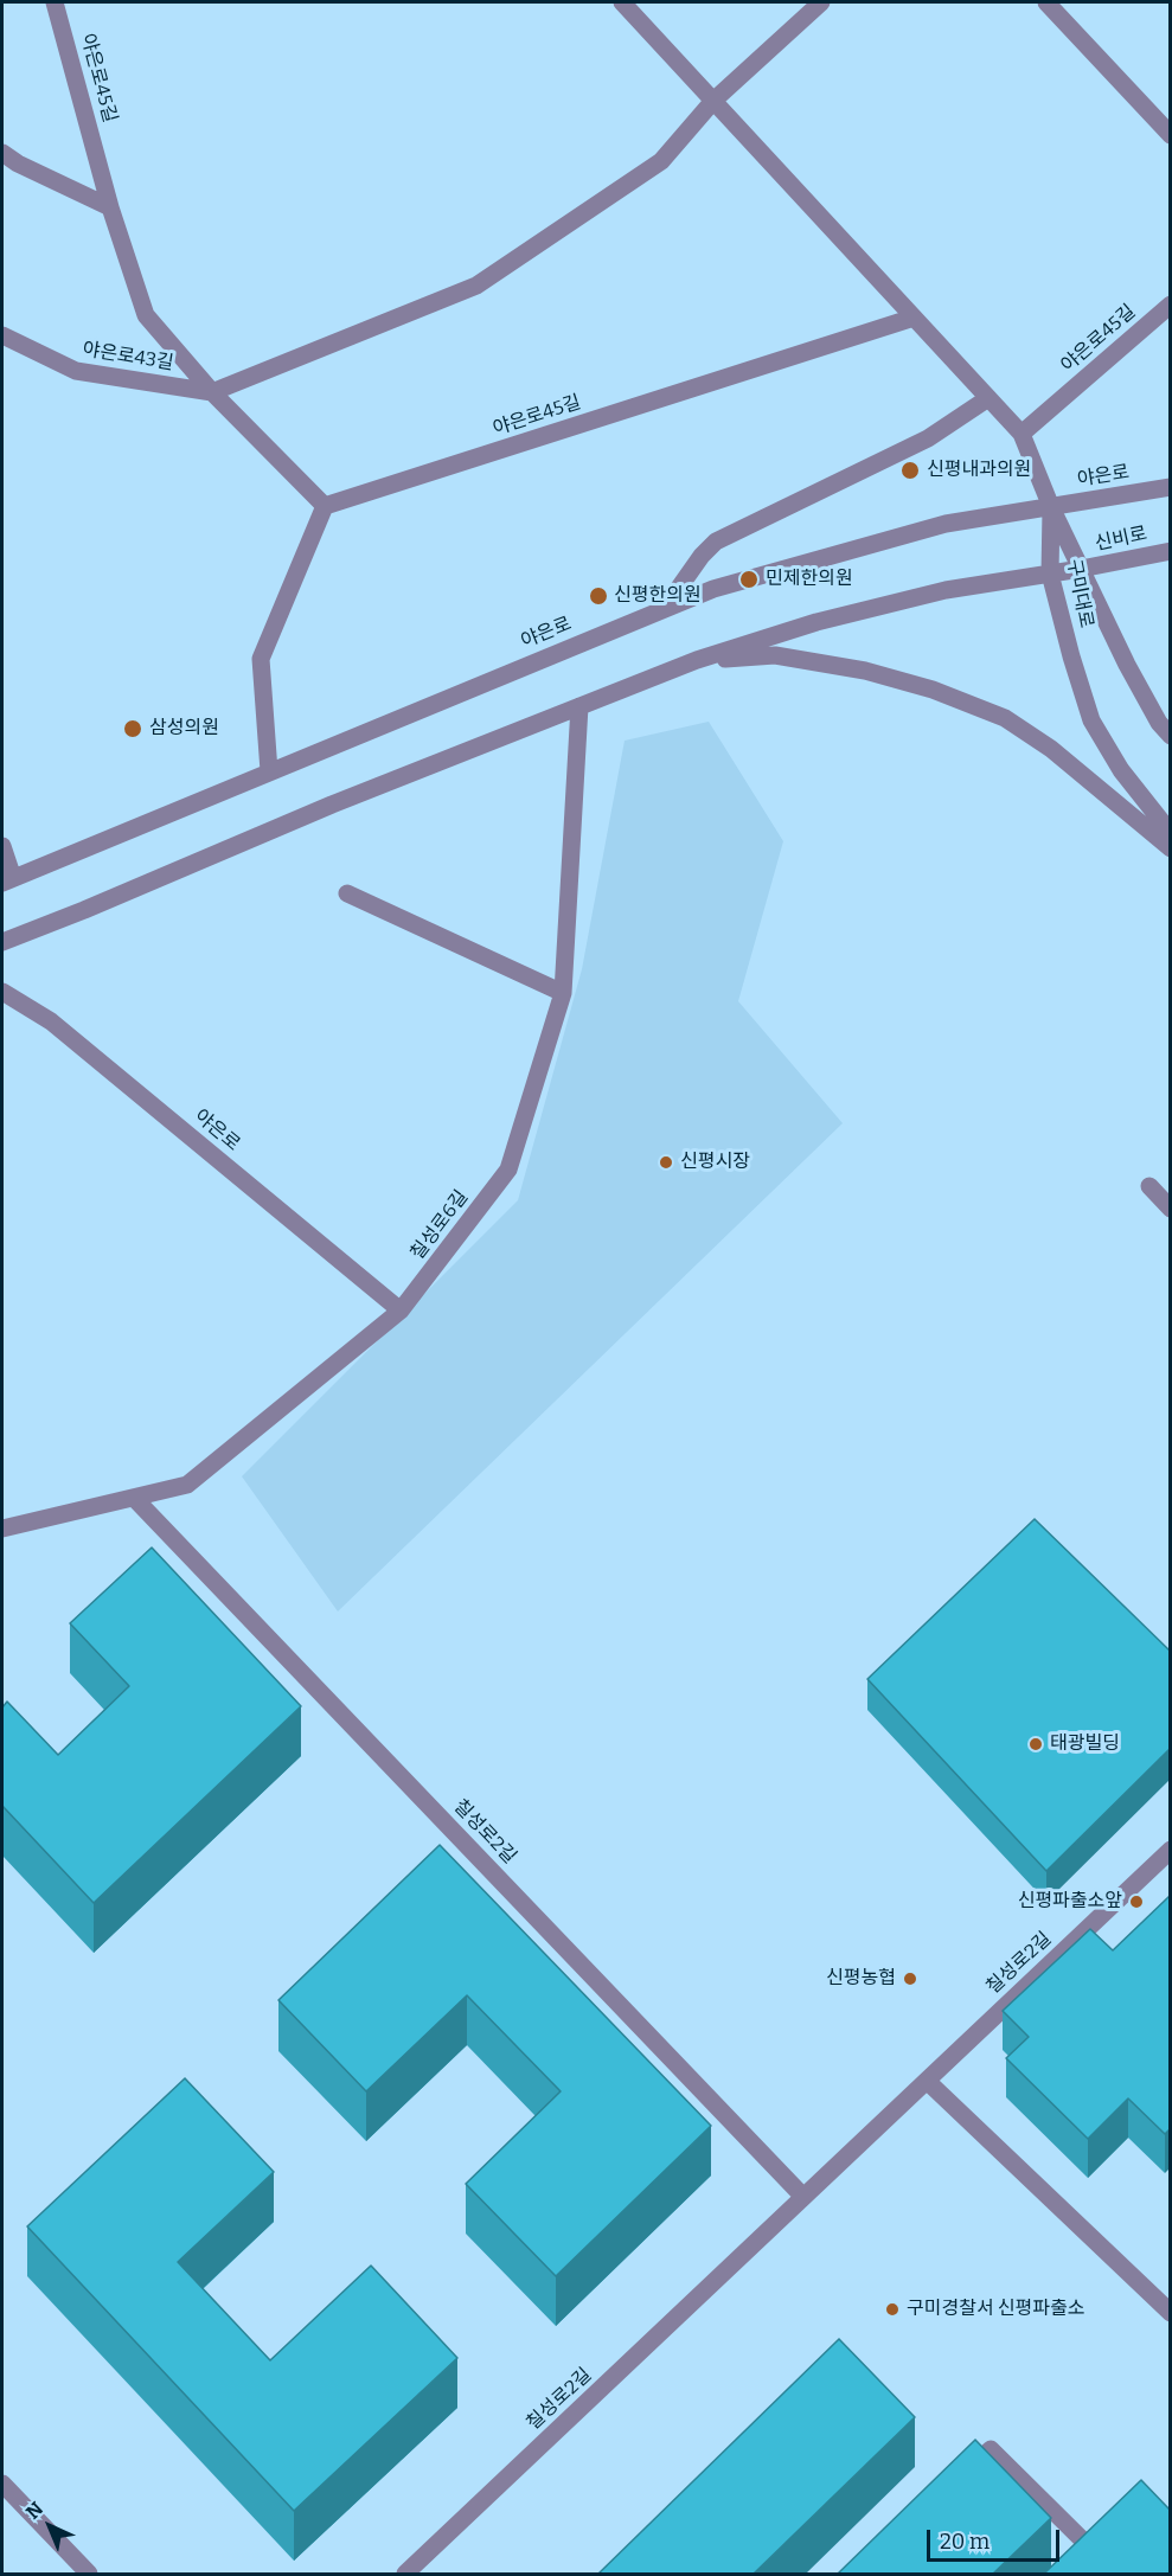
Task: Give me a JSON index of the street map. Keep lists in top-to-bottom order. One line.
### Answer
{"streets":{"street":["야은로45길","야은로43길","야은로","신비로","구미대로","칠성로6길","칠성로2길"]},"crossings":[["야은로45길","야은로43길"],["야은로","구미대로"],["야은로","칠성로6길"],["신비로","구미대로"],["칠성로6길","칠성로2길"]],"places":["신평내과의원","민제한의원","신평한의원","삼성의원","신평시장","태광빌딩","신평파출소앞","신평농협","구미경찰서 신평파출소"],"scale_bar":"20 m","north":"top left"}
